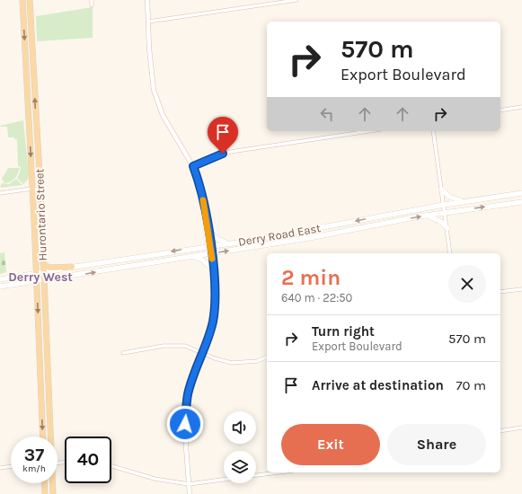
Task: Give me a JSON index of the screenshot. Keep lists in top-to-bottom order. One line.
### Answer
{"streets":{"main road":["Hurontario Street","Derry Road East"]},"crossings":[["Hurontario Street","Derry Road East"]],"districts":["Derry West"],"page":{"turn":["570 m","Export Boulevard"],"heading":["2 min","640 m · 22:50"],"list":[{"name":"Turn right","note":"Export Boulevard","value":"570 m"},{"name":"Arrive at destination","value":"70 m"}],"buttons":["Exit","Share"],"speed":"37 km/h","limit":"40"}}
